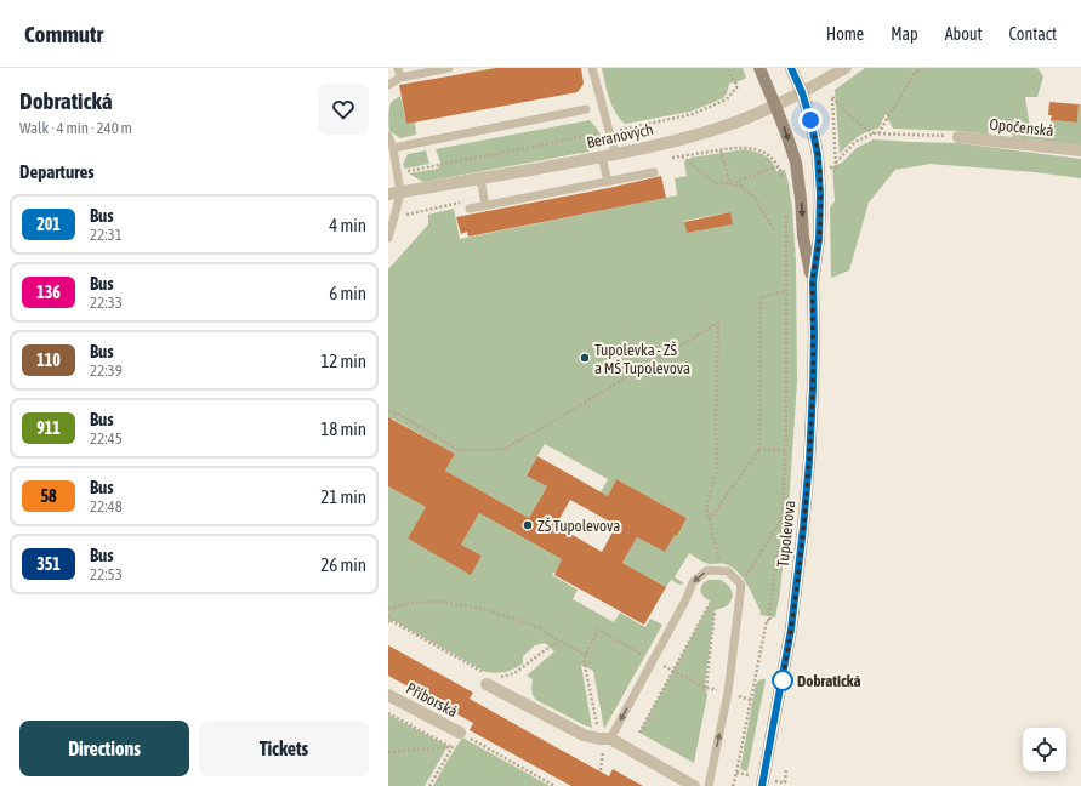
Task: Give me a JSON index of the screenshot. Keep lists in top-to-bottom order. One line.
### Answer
{"streets":{"main road":["Tupolevova"],"street":["Opočenská","Beranových","Příborská"]},"crossings":[["Beranových","Tupolevova"]],"places":["Tupolevka - ZŠ a MŠ Tupolevova","ZŠ Tupolevova","Dobratická"],"lines":["bus line 201"],"page":{"header":"Commutr","nav":["Home","Map","About","Contact"],"heading":[["Dobratická","Walk · 4 min · 240 m"],"Departures"],"list":[{"mark":"201","name":"Bus","note":"22:31","value":"4 min"},{"mark":"136","name":"Bus","note":"22:33","value":"6 min"},{"mark":"110","name":"Bus","note":"22:39","value":"12 min"},{"mark":"911","name":"Bus","note":"22:45","value":"18 min"},{"mark":"58","name":"Bus","note":"22:48","value":"21 min"},{"mark":"351","name":"Bus","note":"22:53","value":"26 min"}],"buttons":["Directions","Tickets"]}}
